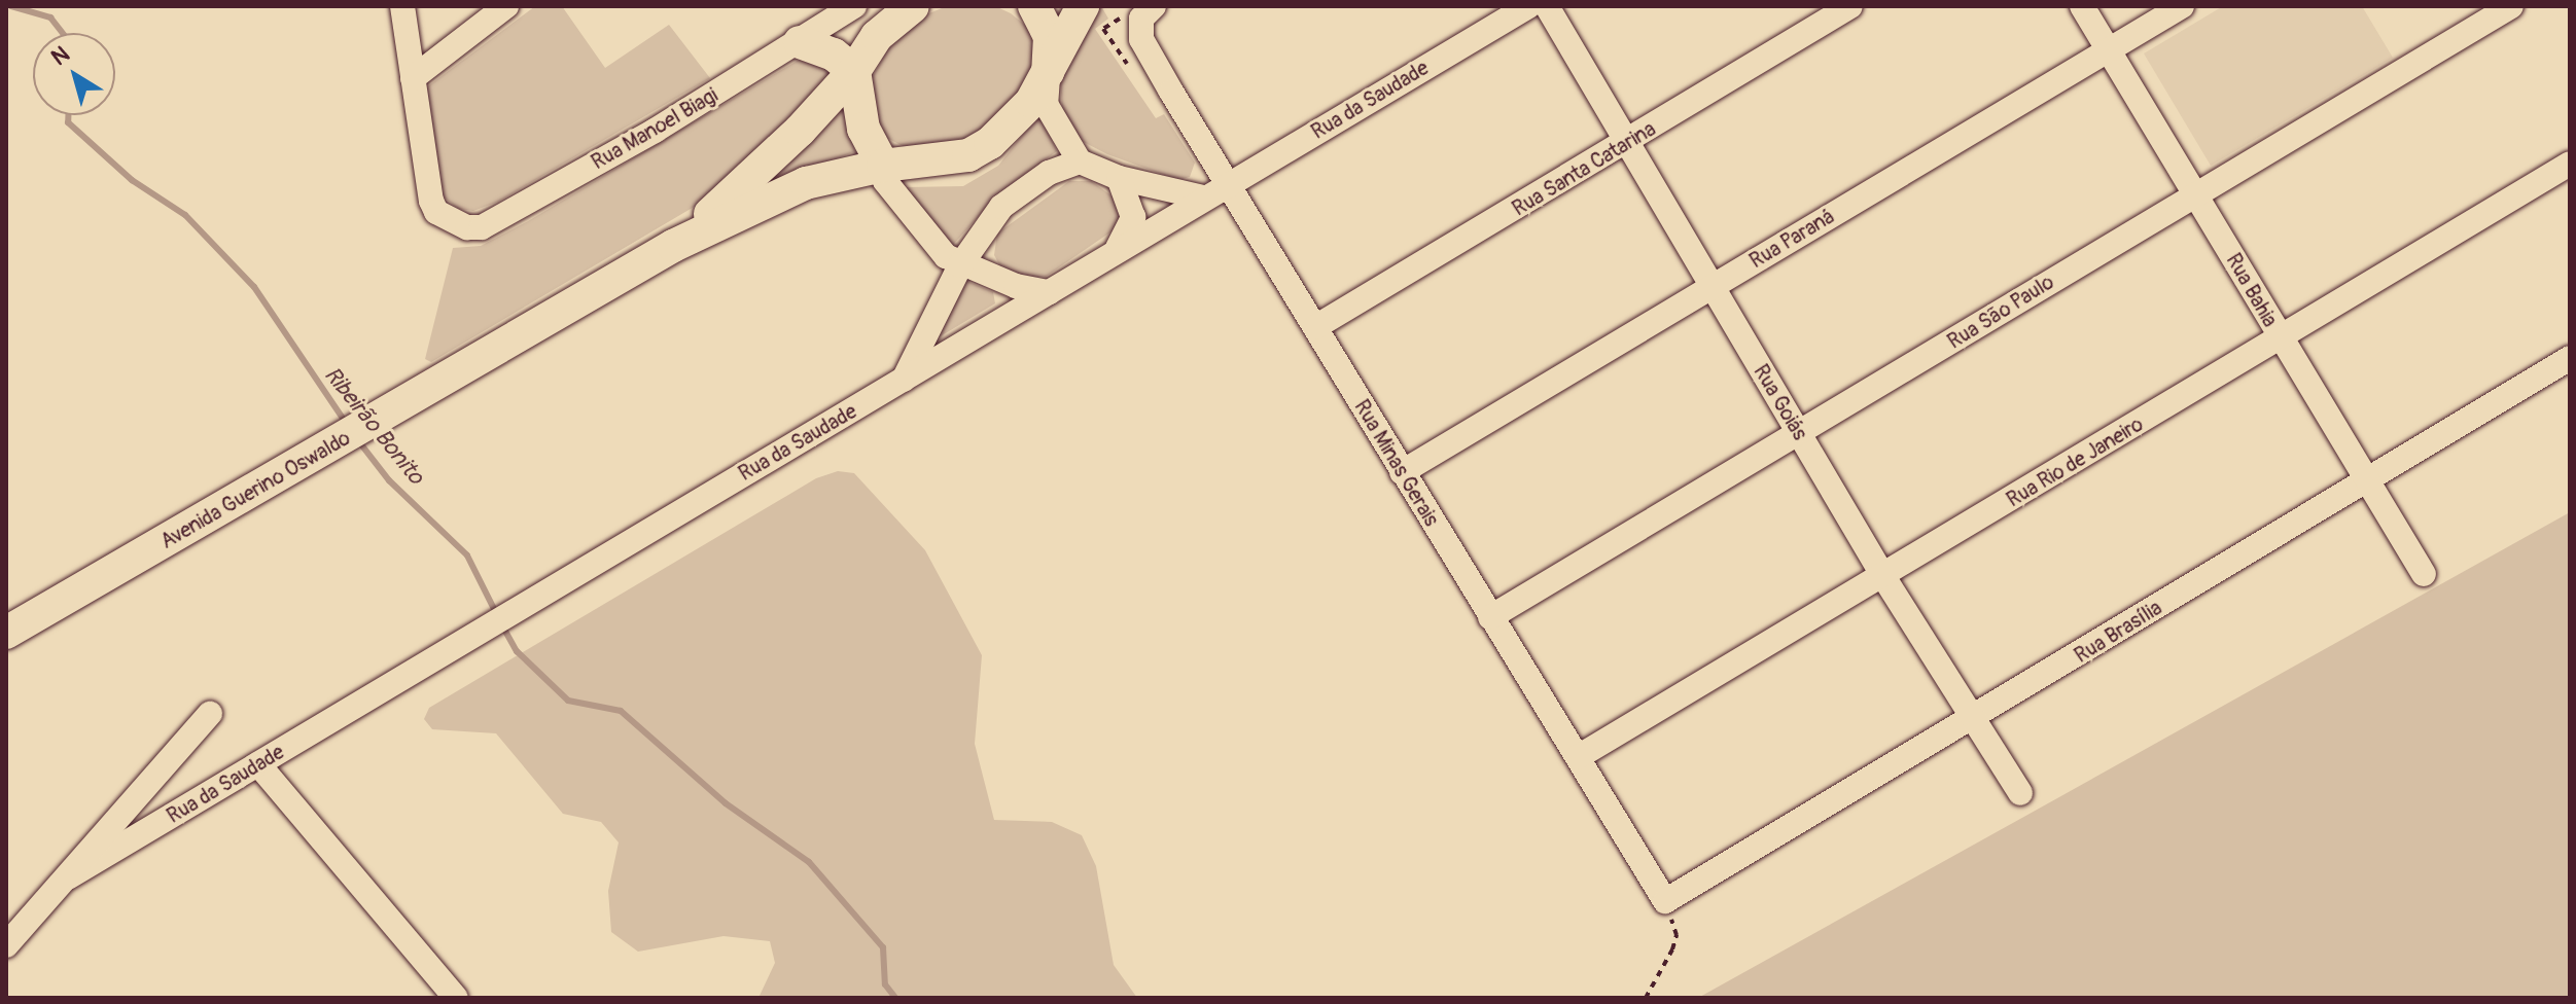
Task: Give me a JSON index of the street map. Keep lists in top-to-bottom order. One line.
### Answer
{"streets":{"main road":["Avenida Guerino Oswaldo"],"street":["Rua da Saudade","Rua Manoel Biagi","Rua Santa Catarina","Rua Paraná","Rua Bahia","Rua São Paulo","Rua Goiás","Rua Rio de Janeiro","Rua Minas Gerais","Rua Brasília"]},"crossings":[["Rua da Saudade","Rua Minas Gerais"],["Rua Santa Catarina","Rua Goiás"],["Rua Santa Catarina","Rua Minas Gerais"],["Rua Paraná","Rua Bahia"],["Rua Paraná","Rua Goiás"],["Rua Paraná","Rua Minas Gerais"],["Rua Bahia","Rua São Paulo"],["Rua Bahia","Rua Rio de Janeiro"],["Rua Bahia","Rua Brasília"],["Rua São Paulo","Rua Goiás"],["Rua São Paulo","Rua Minas Gerais"],["Rua Goiás","Rua Rio de Janeiro"],["Rua Goiás","Rua Brasília"],["Rua Rio de Janeiro","Rua Minas Gerais"],["Rua Minas Gerais","Rua Brasília"]],"water":["Ribeirão Bonito"],"north":"top left"}
